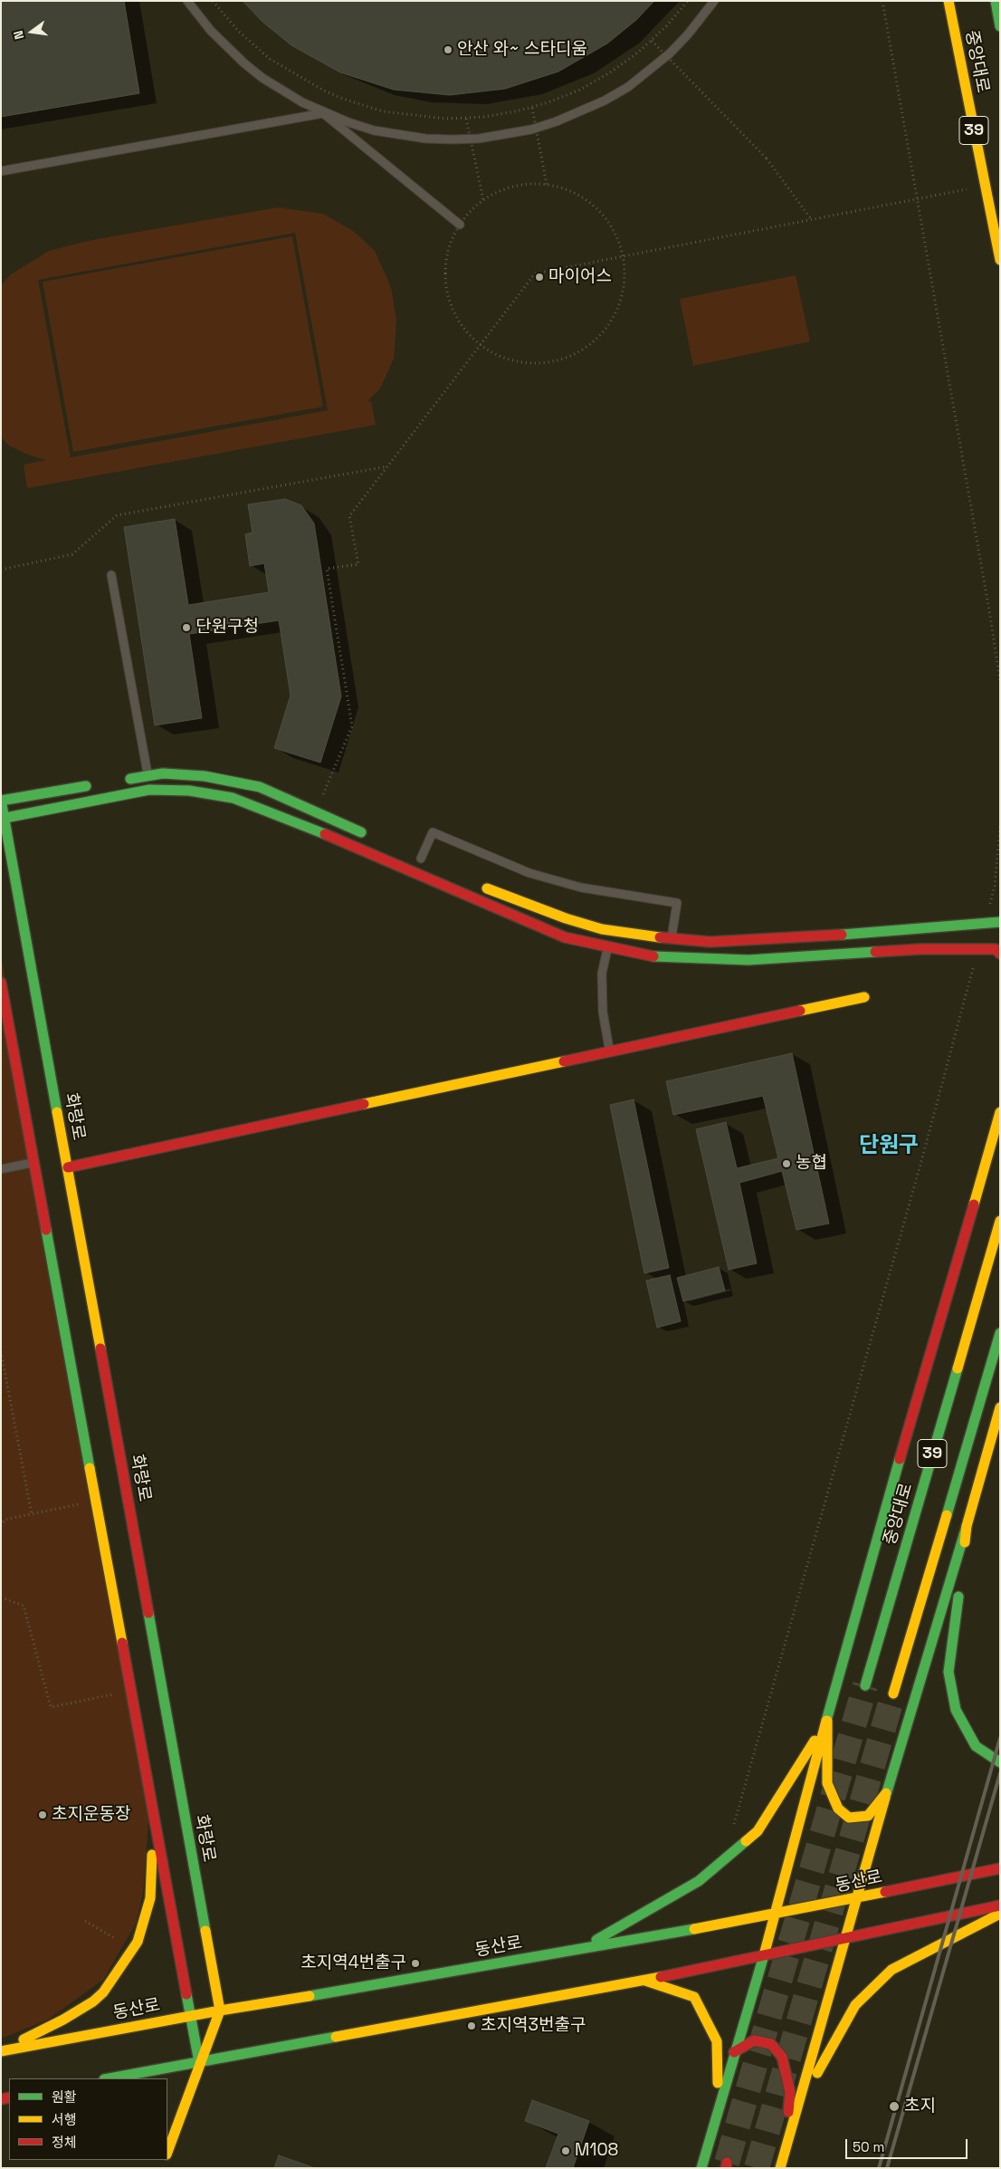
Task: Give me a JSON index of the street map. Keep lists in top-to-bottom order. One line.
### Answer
{"streets":{"street":["중앙대로","39","화랑로","동산로"]},"crossings":[["화랑로","동산로"]],"districts":["단원구"],"places":["안산 와~ 스타디움","마이어스","단원구청","농협","초지운동장","초지역4번출구","초지역3번출구","초지","M108"],"legend":["원활","서행","정체"],"scale_bar":"50 m","north":"left"}
